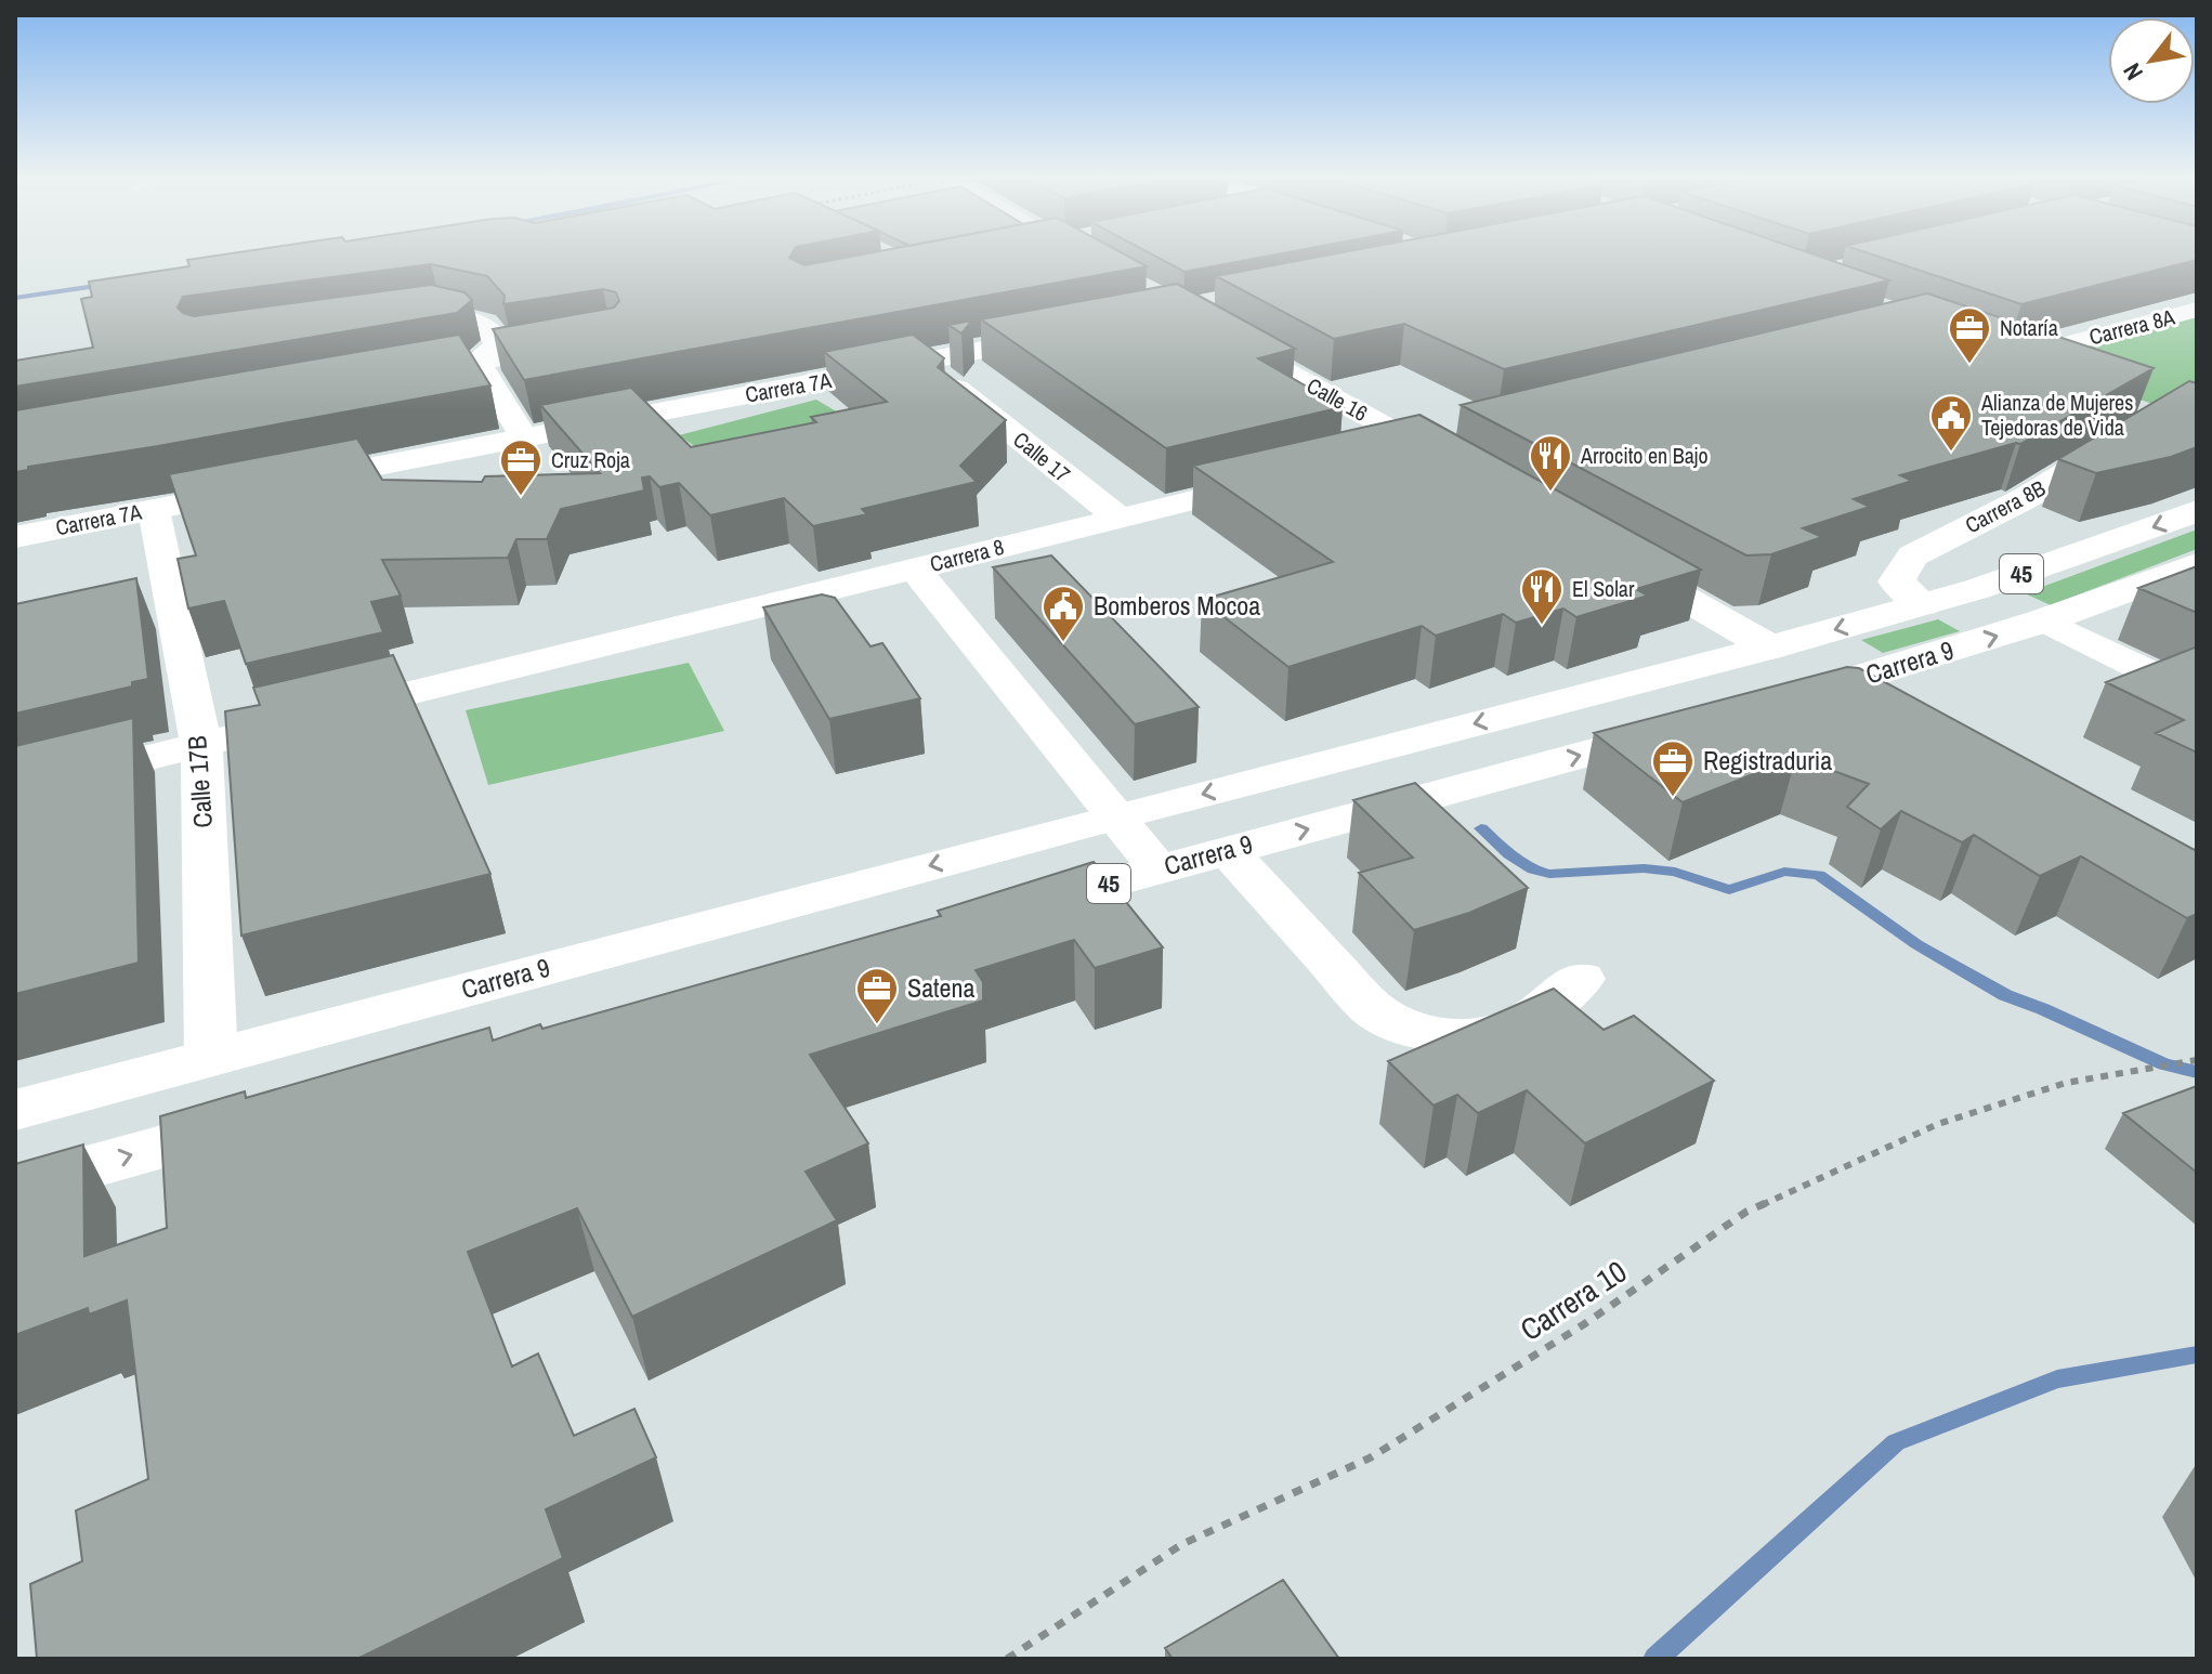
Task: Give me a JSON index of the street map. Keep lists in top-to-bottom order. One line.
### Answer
{"streets":{"main road":["Carrera 7A","Carrera 8B","45","Carrera 9"],"street":["Carrera 8A","Calle 16","Calle 17","Carrera 8","Calle 17B"],"path":["Carrera 10"]},"crossings":[["Carrera 7A","Calle 17"],["Carrera 7A","Calle 17B"],["Calle 17","Carrera 8"],["Carrera 8B","Carrera 9"],["Carrera 8","Calle 17B"],["Carrera 9","Calle 17B"]],"places":{"office":["Notaría","Cruz Roja","Registraduria","Satena"],"public building":["Alianza de Mujeres Tejedoras de Vida","Bomberos Mocoa"],"restaurant":["Arrocito en Bajo","El Solar"]},"north":"bottom left"}
